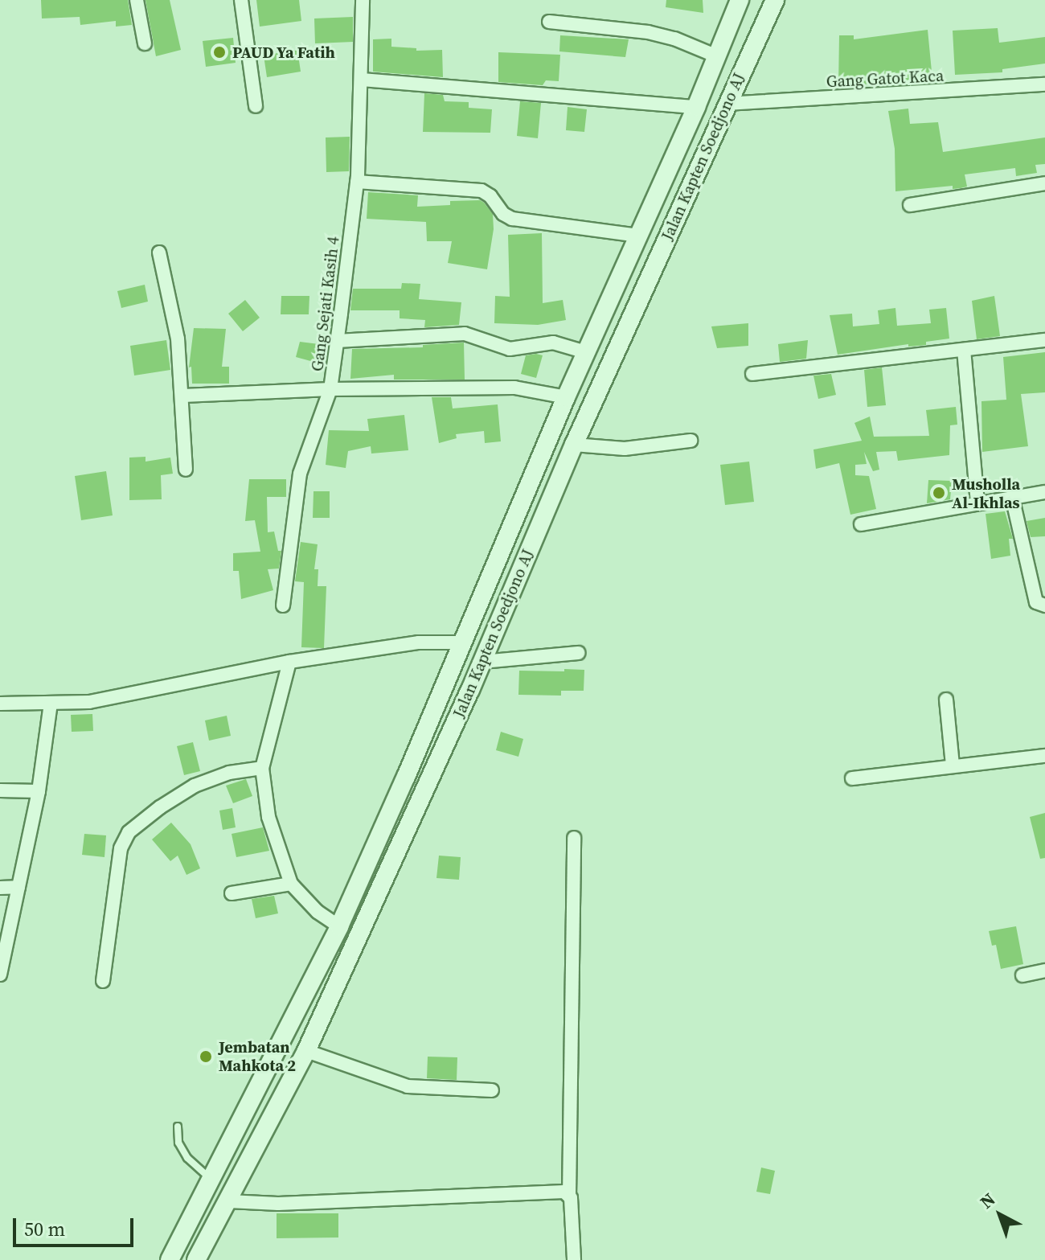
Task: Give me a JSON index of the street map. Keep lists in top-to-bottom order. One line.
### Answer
{"streets":{"main road":["Jalan Kapten Soedjono AJ"],"street":["Gang Gatot Kaca","Gang Sejati Kasih 4"]},"crossings":[["Gang Gatot Kaca","Jalan Kapten Soedjono AJ"]],"places":["PAUD Ya Fatih","Musholla Al-Ikhlas","Jembatan Mahkota 2"],"scale_bar":"50 m","north":"top left"}
